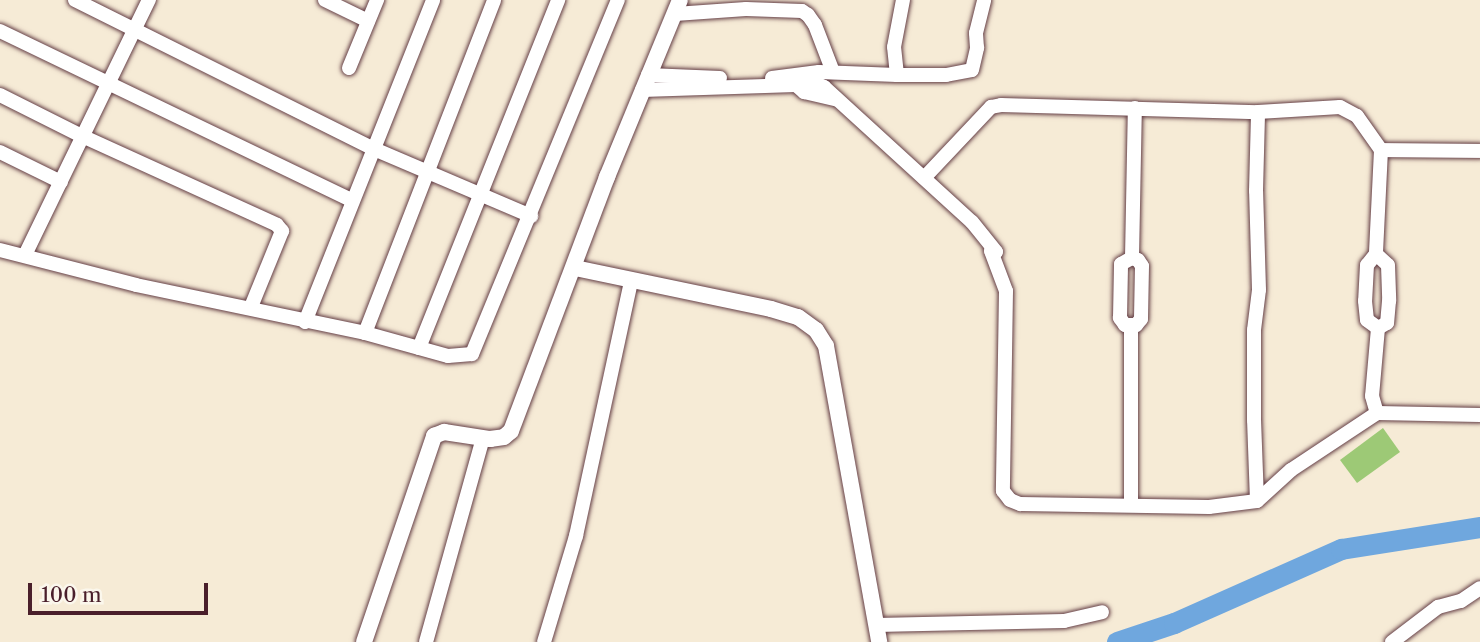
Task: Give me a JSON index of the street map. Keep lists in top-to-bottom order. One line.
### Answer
{"scale_bar":"100 m"}
